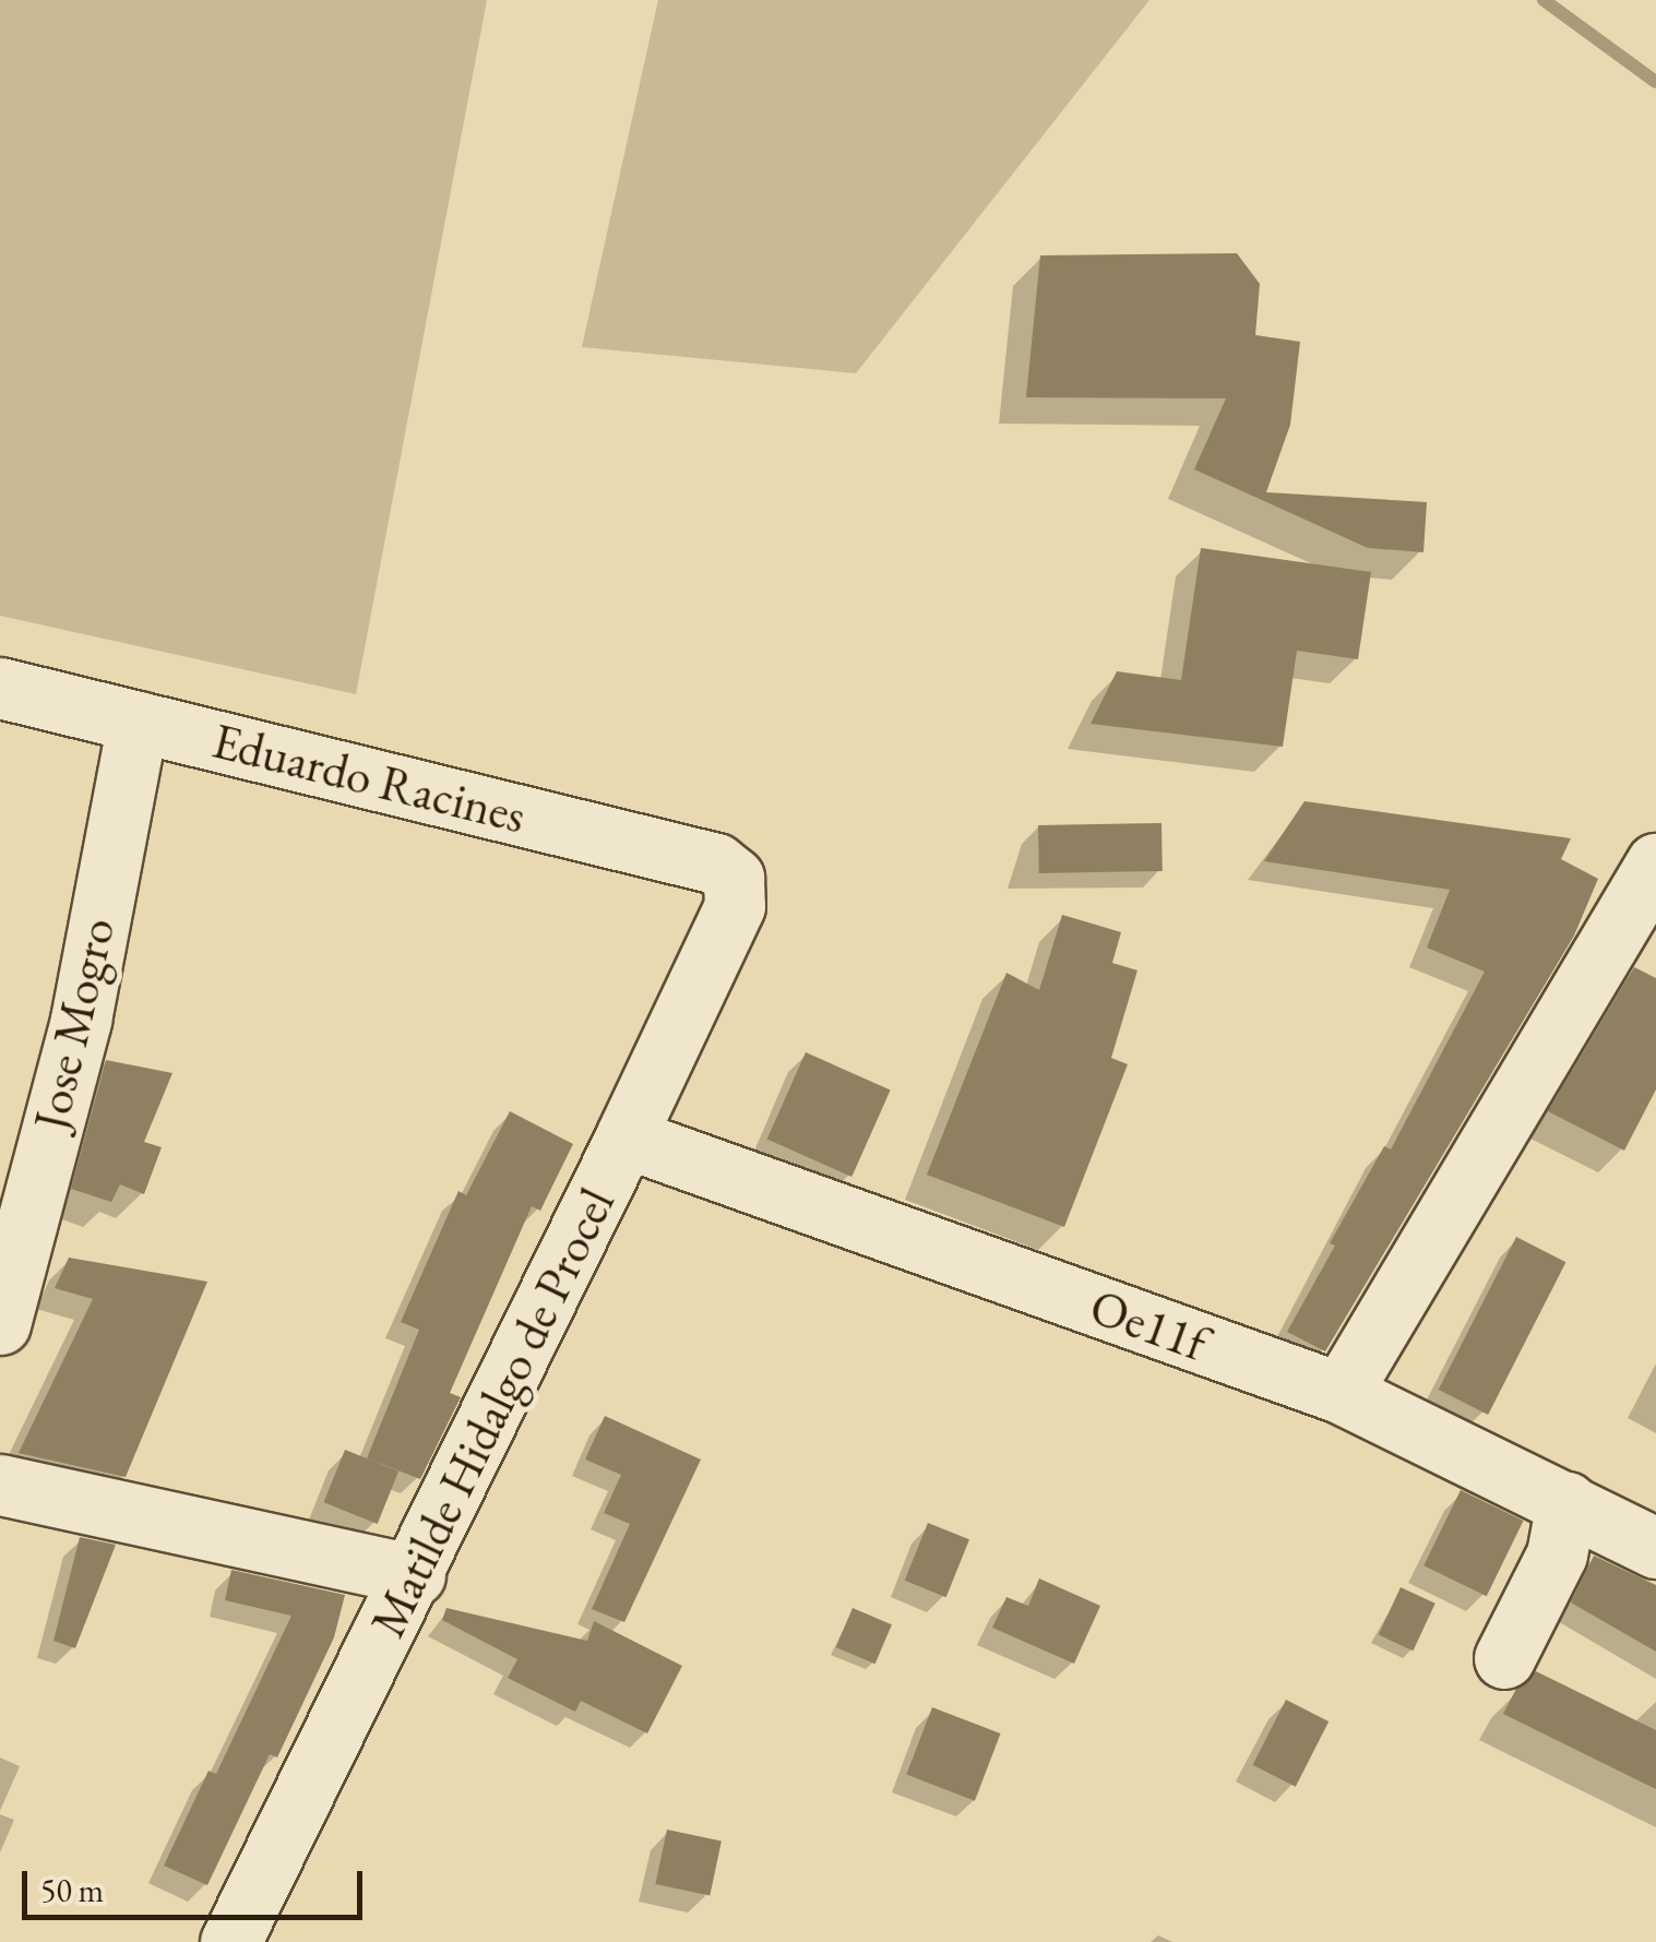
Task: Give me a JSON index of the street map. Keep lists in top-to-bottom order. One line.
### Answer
{"streets":{"street":["Eduardo Racines","Jose Mogro","Oe11f","Matilde Hidalgo de Procel"]},"crossings":[["Eduardo Racines","Jose Mogro"],["Eduardo Racines","Matilde Hidalgo de Procel"],["Oe11f","Matilde Hidalgo de Procel"]],"scale_bar":"50 m"}
